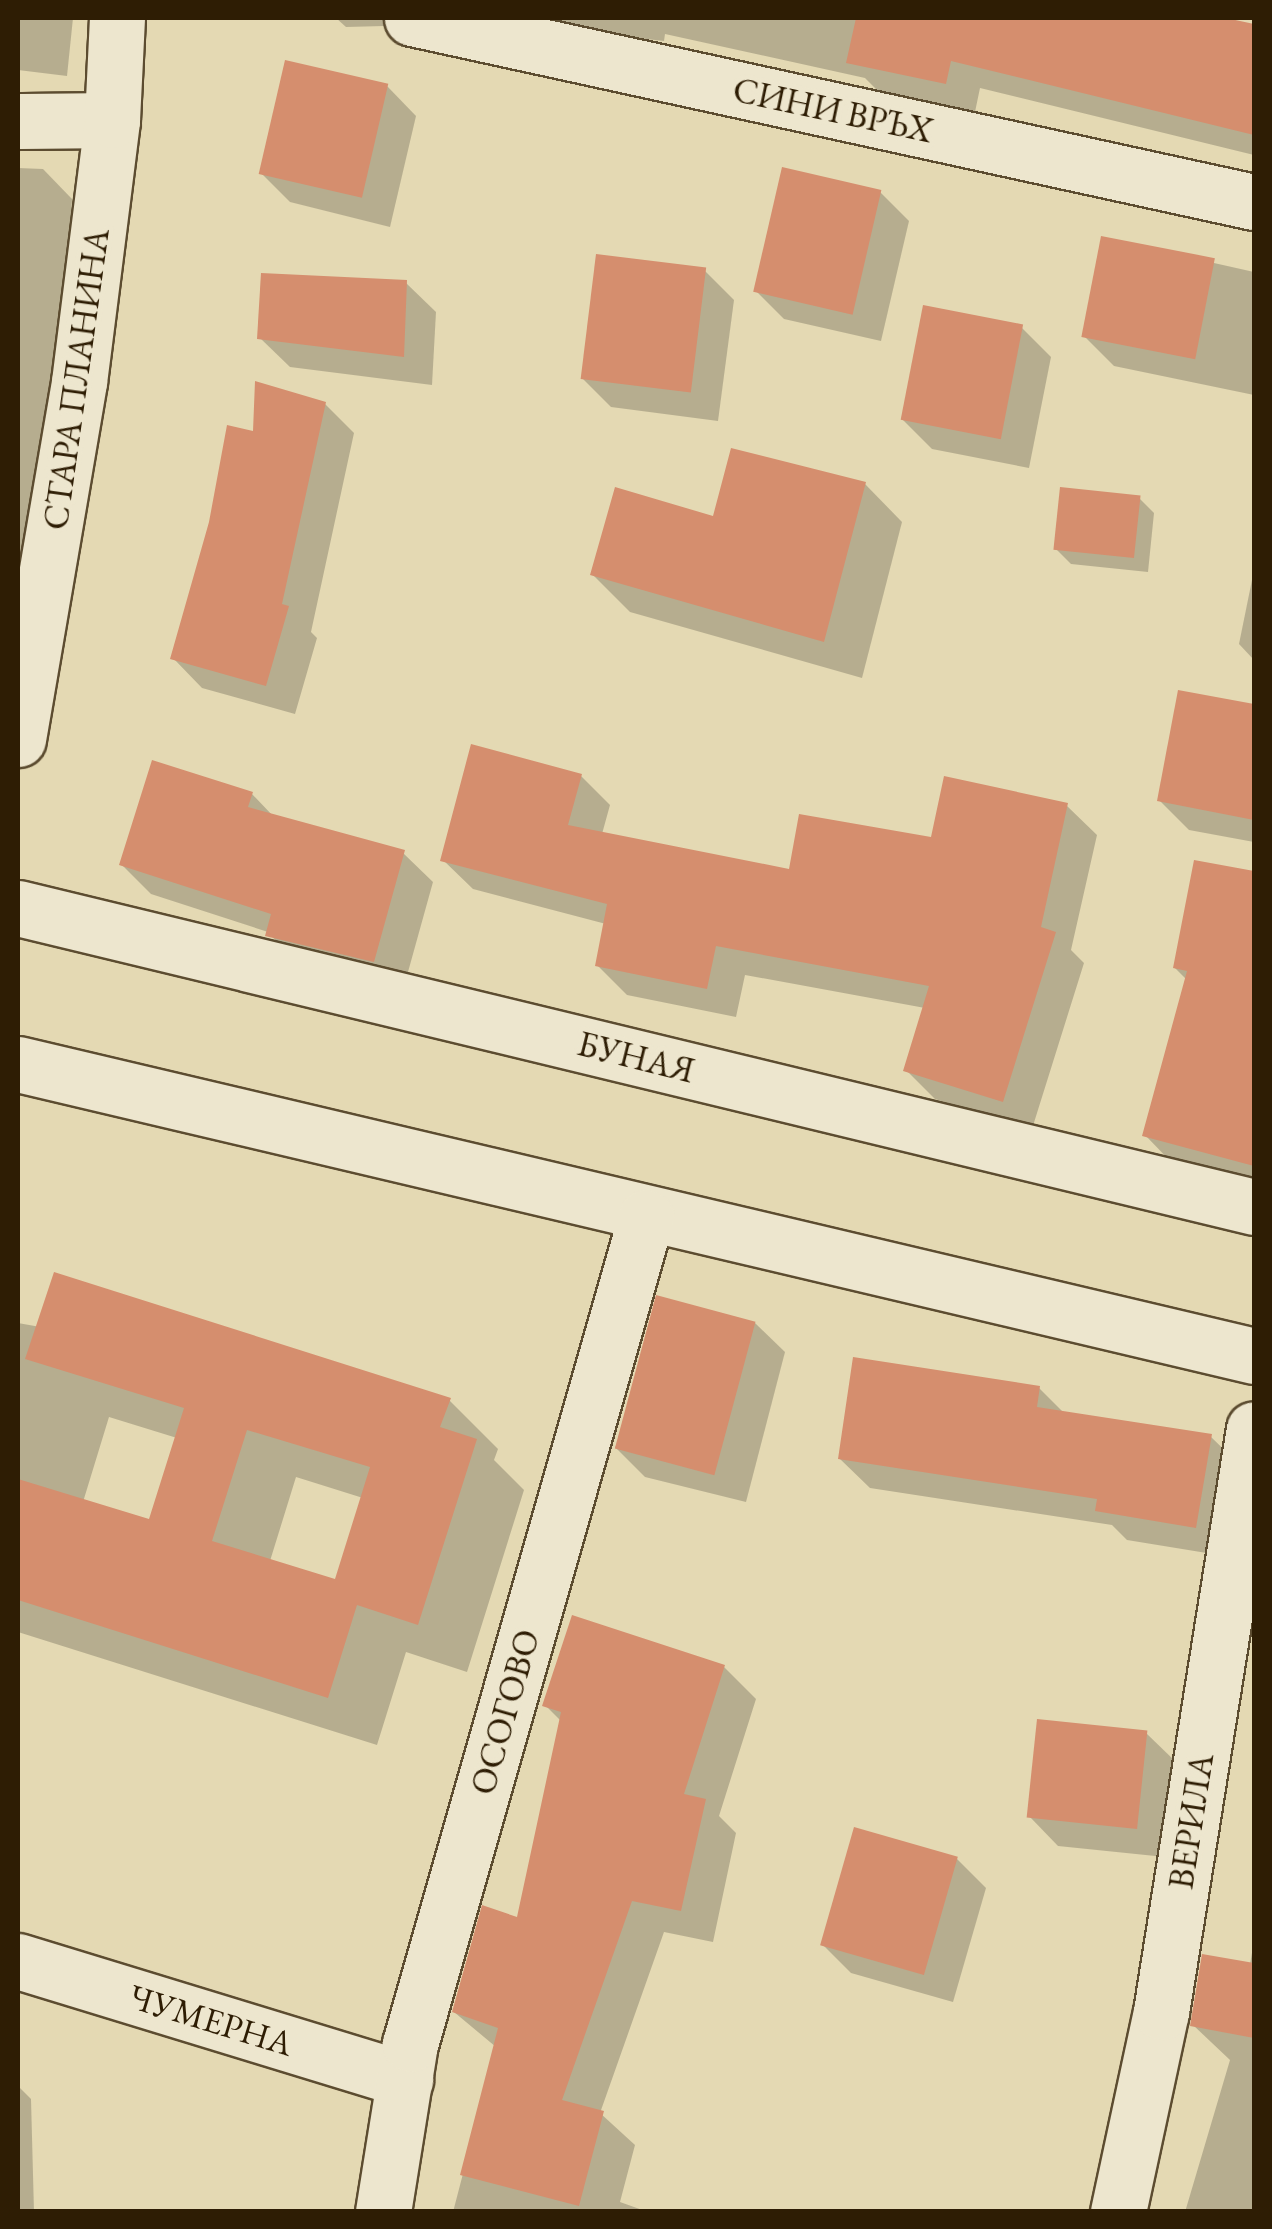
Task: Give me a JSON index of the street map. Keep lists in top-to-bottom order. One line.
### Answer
{"streets":{"street":["СИНИ ВРЪХ","СТАРА ПЛАНИНА","БУНАЯ","ОСОГОВО","ВЕРИЛА","ЧУМЕРНА"]},"crossings":[["ОСОГОВО","ЧУМЕРНА"]]}
